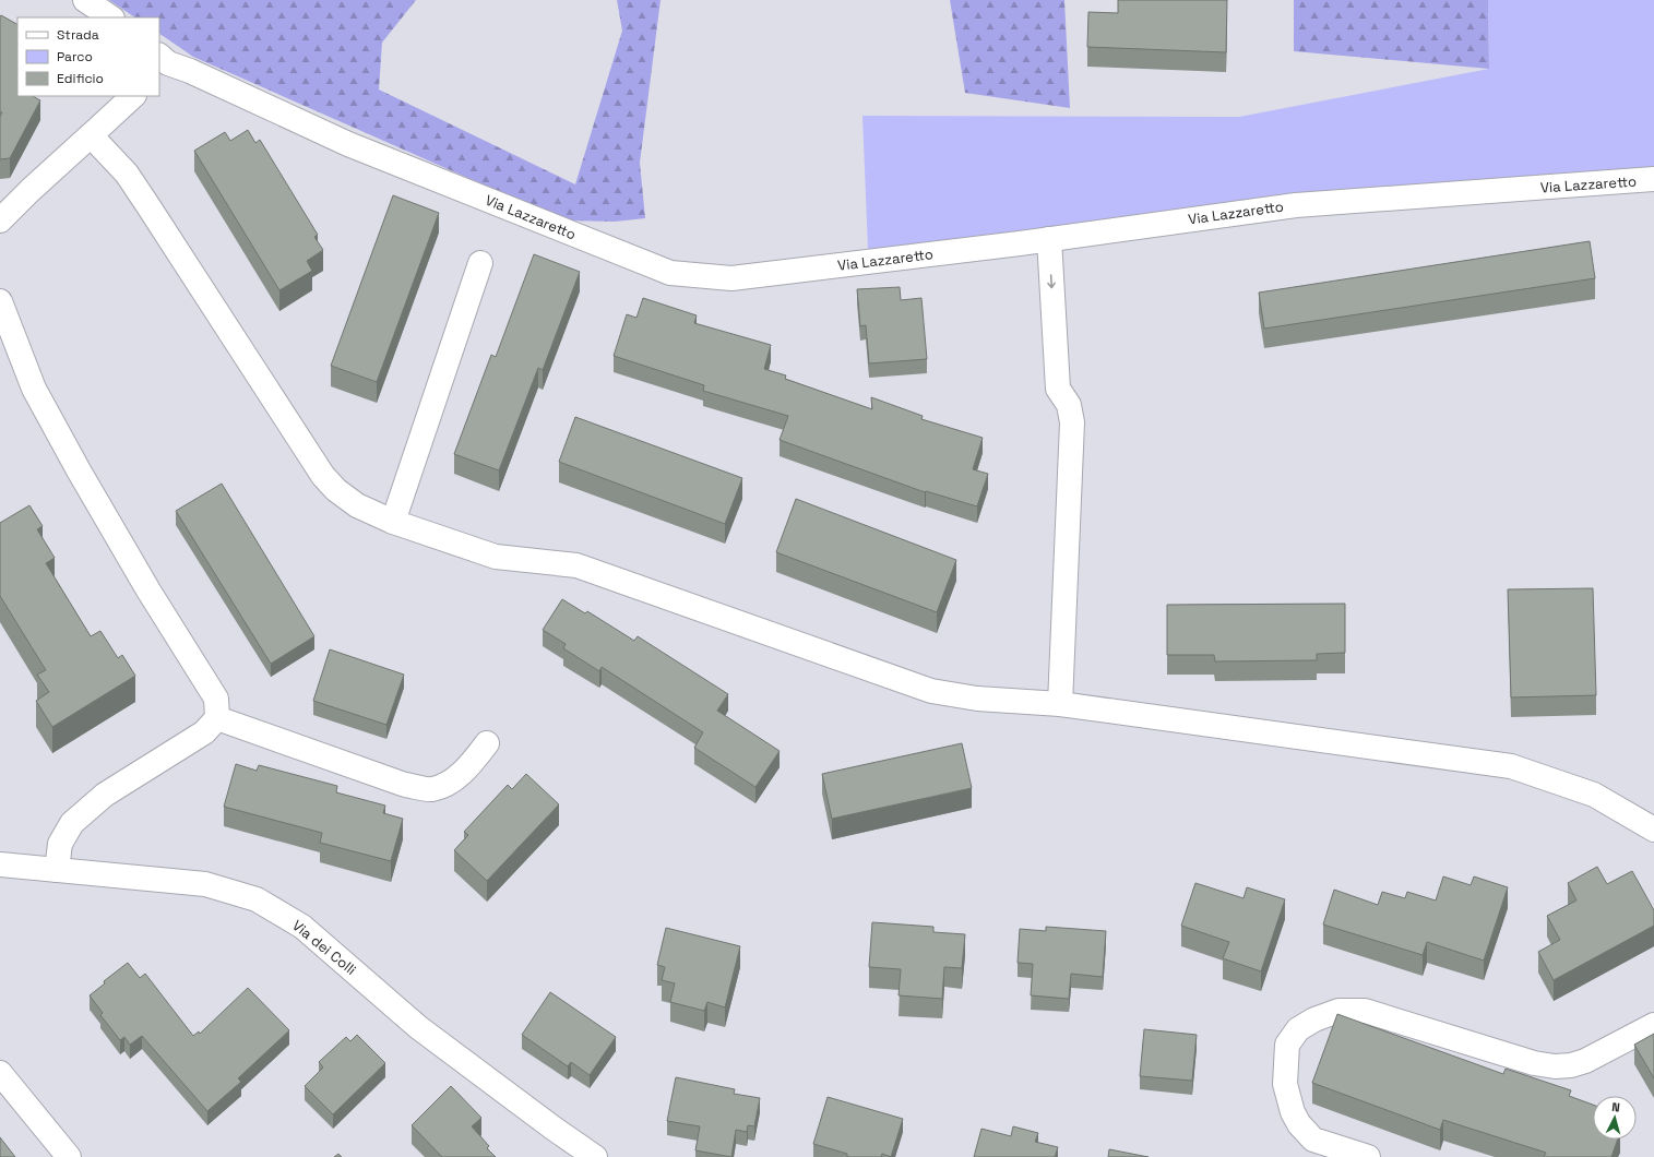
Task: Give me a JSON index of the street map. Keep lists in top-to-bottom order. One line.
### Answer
{"streets":{"street":["Via Lazzaretto","Via dei Colli"]},"legend":["Strada","Parco","Edificio"],"north":"top"}
